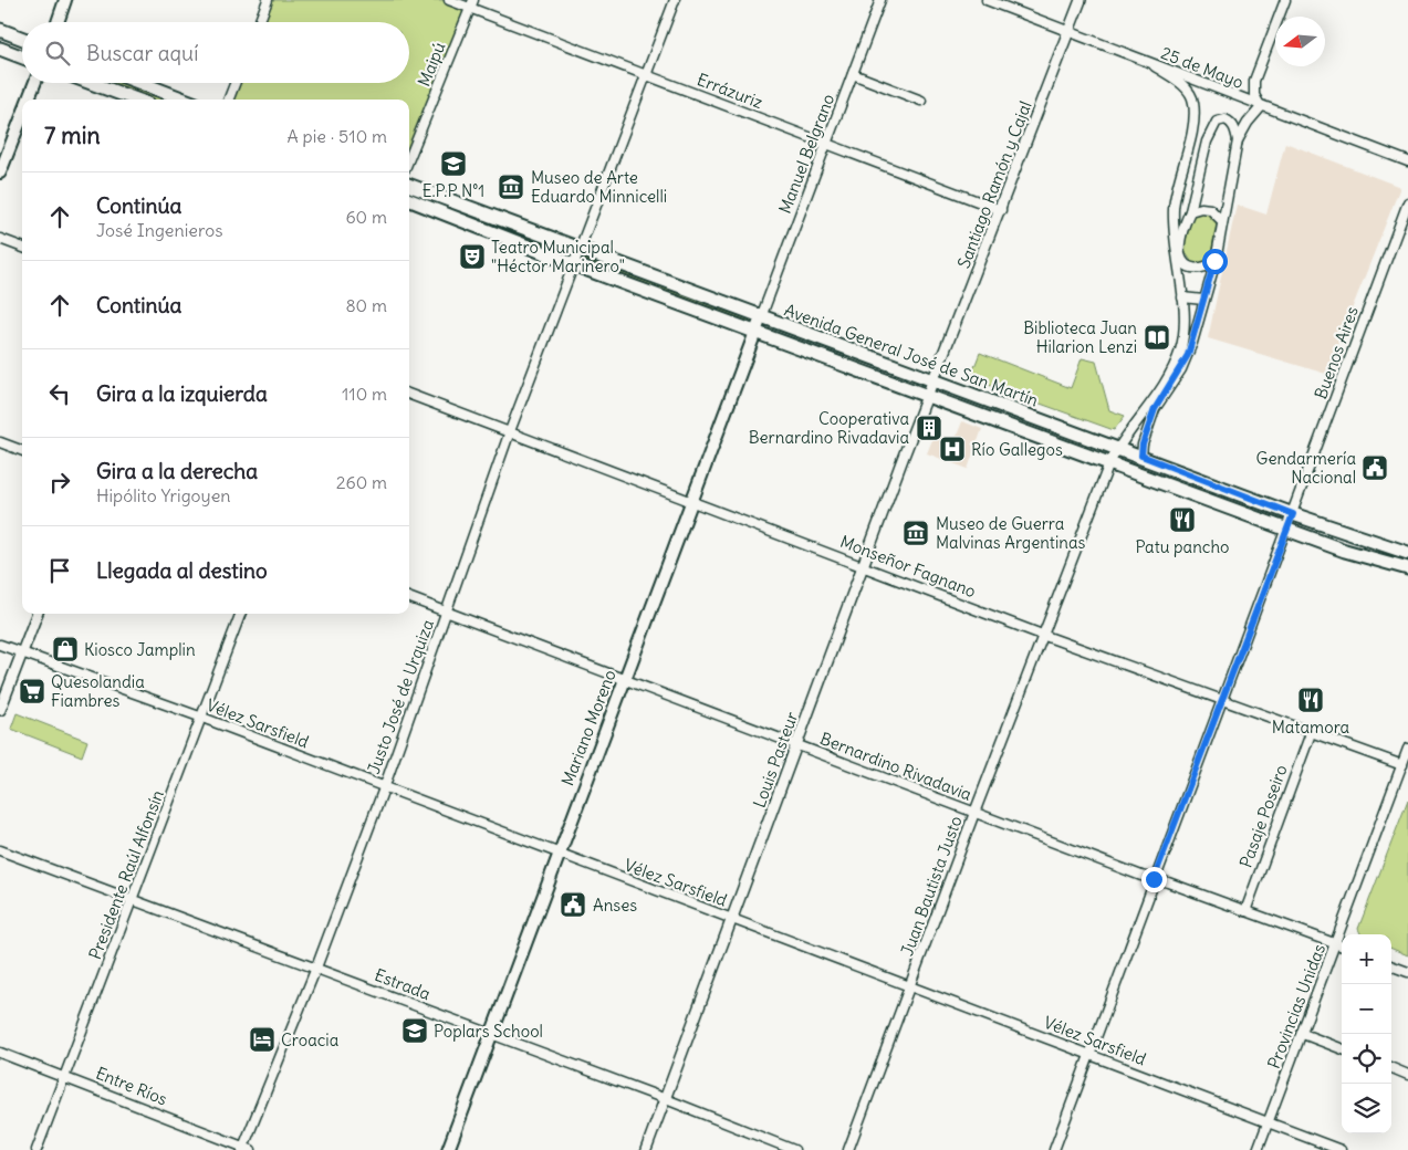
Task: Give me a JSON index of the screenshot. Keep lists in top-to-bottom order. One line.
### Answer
{"streets":{"main road":["Avenida General José de San Martín","Mariano Moreno"],"street":["Maipú","25 de Mayo","Errázuriz","Manuel Belgrano","Santiago Ramón y Cajal","Buenos Aires","Monseñor Fagnano","Justo José de Urquiza","Vélez Sarsfield","Louis Pasteur","Bernardino Rivadavia","Pasaje Poseiro","Presidente Raúl Alfonsín","Juan Bautista Justo","Estrada","Provincias Unidas","Entre Ríos"]},"crossings":[["Maipú","Errázuriz"],["25 de Mayo","Santiago Ramón y Cajal"],["Errázuriz","Manuel Belgrano"],["Errázuriz","Santiago Ramón y Cajal"],["Errázuriz","Justo José de Urquiza"],["Manuel Belgrano","Avenida General José de San Martín"],["Manuel Belgrano","Mariano Moreno"],["Santiago Ramón y Cajal","Avenida General José de San Martín"],["Santiago Ramón y Cajal","Louis Pasteur"],["Buenos Aires","Avenida General José de San Martín"],["Buenos Aires","Monseñor Fagnano"],["Buenos Aires","Vélez Sarsfield"],["Buenos Aires","Bernardino Rivadavia"],["Avenida General José de San Martín","Justo José de Urquiza"],["Avenida General José de San Martín","Mariano Moreno"],["Avenida General José de San Martín","Louis Pasteur"],["Avenida General José de San Martín","Juan Bautista Justo"],["Monseñor Fagnano","Justo José de Urquiza"],["Monseñor Fagnano","Mariano Moreno"],["Monseñor Fagnano","Louis Pasteur"],["Monseñor Fagnano","Pasaje Poseiro"],["Monseñor Fagnano","Juan Bautista Justo"],["Monseñor Fagnano","Provincias Unidas"],["Justo José de Urquiza","Vélez Sarsfield"],["Justo José de Urquiza","Bernardino Rivadavia"],["Justo José de Urquiza","Estrada"],["Justo José de Urquiza","Entre Ríos"],["Vélez Sarsfield","Mariano Moreno"],["Vélez Sarsfield","Louis Pasteur"],["Vélez Sarsfield","Presidente Raúl Alfonsín"],["Vélez Sarsfield","Juan Bautista Justo"],["Vélez Sarsfield","Provincias Unidas"],["Mariano Moreno","Bernardino Rivadavia"],["Mariano Moreno","Estrada"],["Louis Pasteur","Bernardino Rivadavia"],["Louis Pasteur","Estrada"],["Bernardino Rivadavia","Pasaje Poseiro"],["Bernardino Rivadavia","Juan Bautista Justo"],["Bernardino Rivadavia","Provincias Unidas"],["Presidente Raúl Alfonsín","Estrada"],["Presidente Raúl Alfonsín","Entre Ríos"]],"places":{"school or university":["E.P.P N°1","Poplars School"],"museum":["Museo de Arte Eduardo Minnicelli","Museo de Guerra Malvinas Argentinas"],"theatre":["Teatro Municipal \"Héctor Marinero\""],"library":["Biblioteca Juan Hilarion Lenzi"],"building":["Cooperativa Bernardino Rivadavia"],"hospital":["Río Gallegos"],"public building":["Gendarmería Nacional","Anses"],"restaurant":["Patu pancho","Matamora"],"shop":["Kiosco Jamplin"],"supermarket":["Quesolandia Fiambres"],"hotel":["Croacia"]},"north":"left","page":{"search":"Buscar aquí","heading":["7 min","A pie · 510 m"],"list":[["Continúa","José Ingenieros","60 m"],["Continúa","80 m"],["Gira a la izquierda","110 m"],["Gira a la derecha","Hipólito Yrigoyen","260 m"],"Llegada al destino"],"map_buttons":["+","−"]}}
